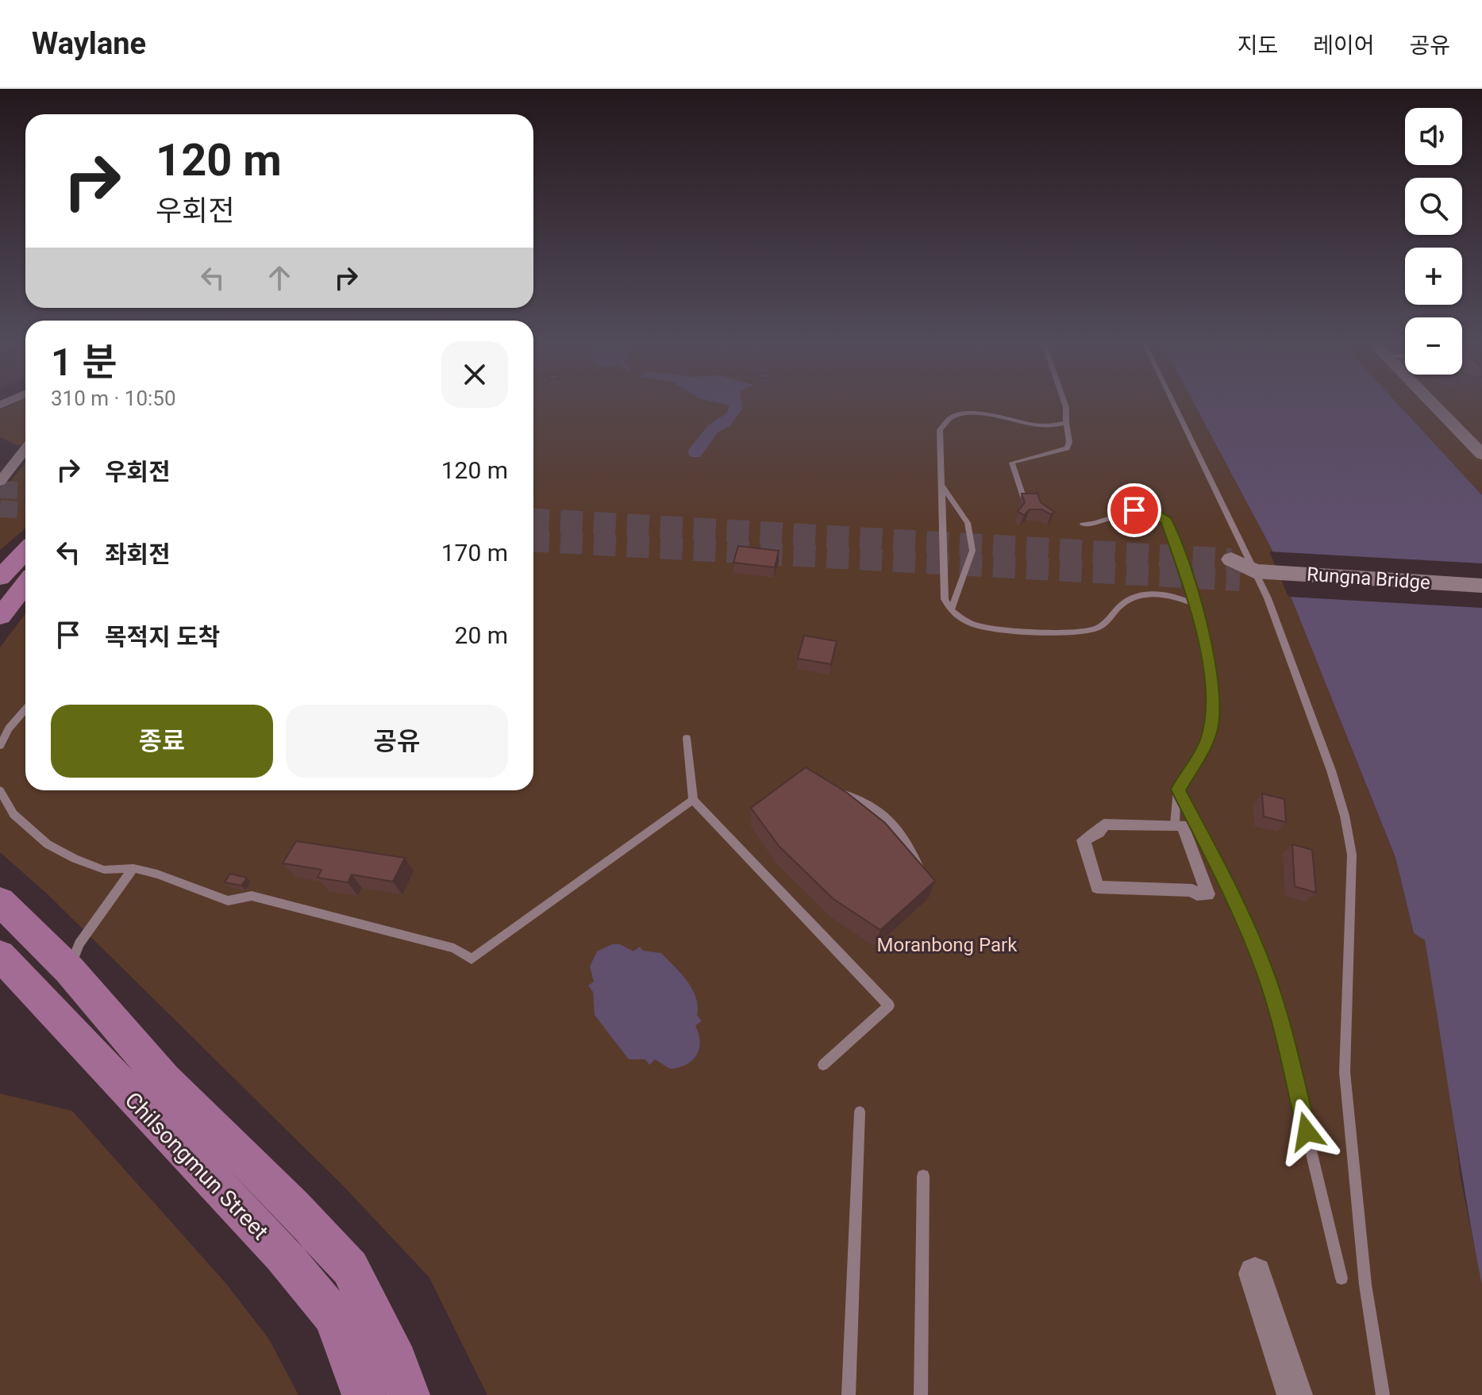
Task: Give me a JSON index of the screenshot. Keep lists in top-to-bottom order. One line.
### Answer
{"streets":{"main road":["Rungna Bridge","Chilsongmun Street"]},"parks":["Moranbong Park"],"page":{"header":"Waylane","nav":["지도","레이어","공유"],"map_buttons":["+","−"],"turn":["120 m","우회전"],"heading":["1 분","310 m · 10:50"],"list":[{"name":"우회전","value":"120 m"},{"name":"좌회전","value":"170 m"},{"name":"목적지 도착","value":"20 m"}],"buttons":["종료","공유"]}}
